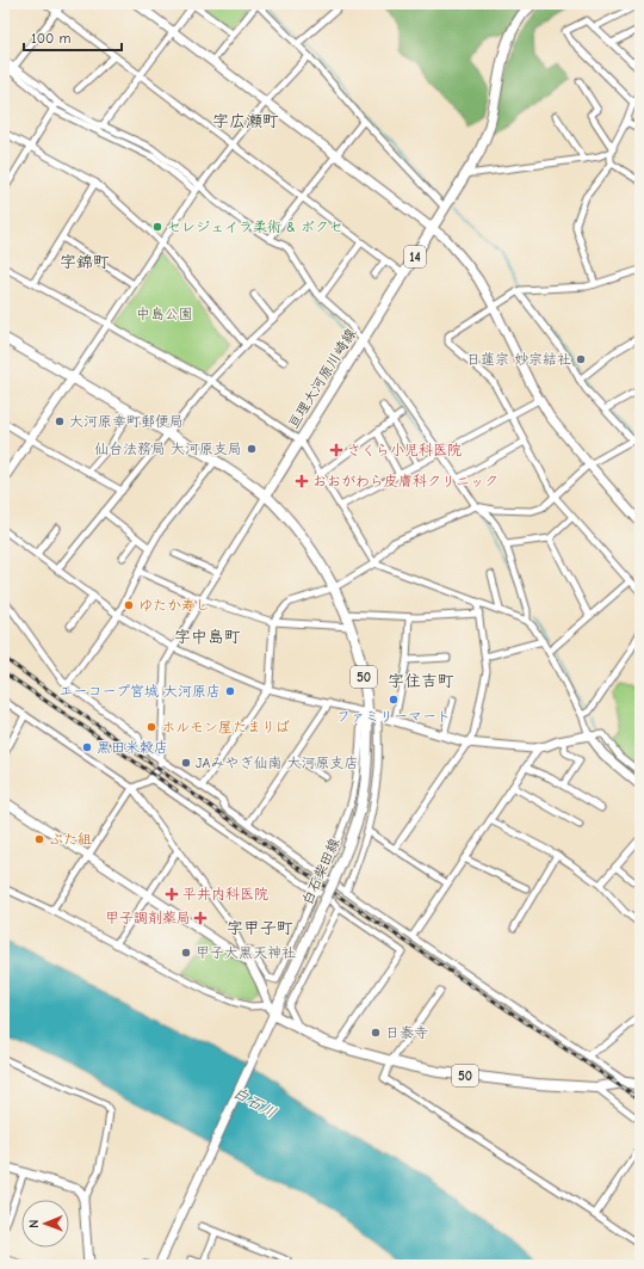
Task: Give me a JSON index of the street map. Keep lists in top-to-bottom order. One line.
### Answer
{"streets":{"main road":["14","亘理大河原川崎線","50","白石柴田線"]},"crossings":[["亘理大河原川崎線","白石柴田線"],["50","白石柴田線"]],"districts":["字広瀬町","字錦町","字中島町","字住吉町","字甲子町"],"water":["白石川"],"parks":["中島公園"],"places":{"other":["セレジェイラ柔術 & ボクセ","日蓮宗 妙宗結社","大河原幸町郵便局","仙台法務局 大河原支局","ゆたか寿し","エーコープ宮城 大河原店","ファミリーマート","ホルモン屋たまりば","黒田米穀店","JAみやぎ仙南 大河原支店","ぶた組","甲子大黒天神社","日泰寺"],"health":["さくら小児科医院","おおがわら皮膚科クリニック","平井内科医院","甲子調剤薬局"]},"scale_bar":"100 m","north":"left"}
